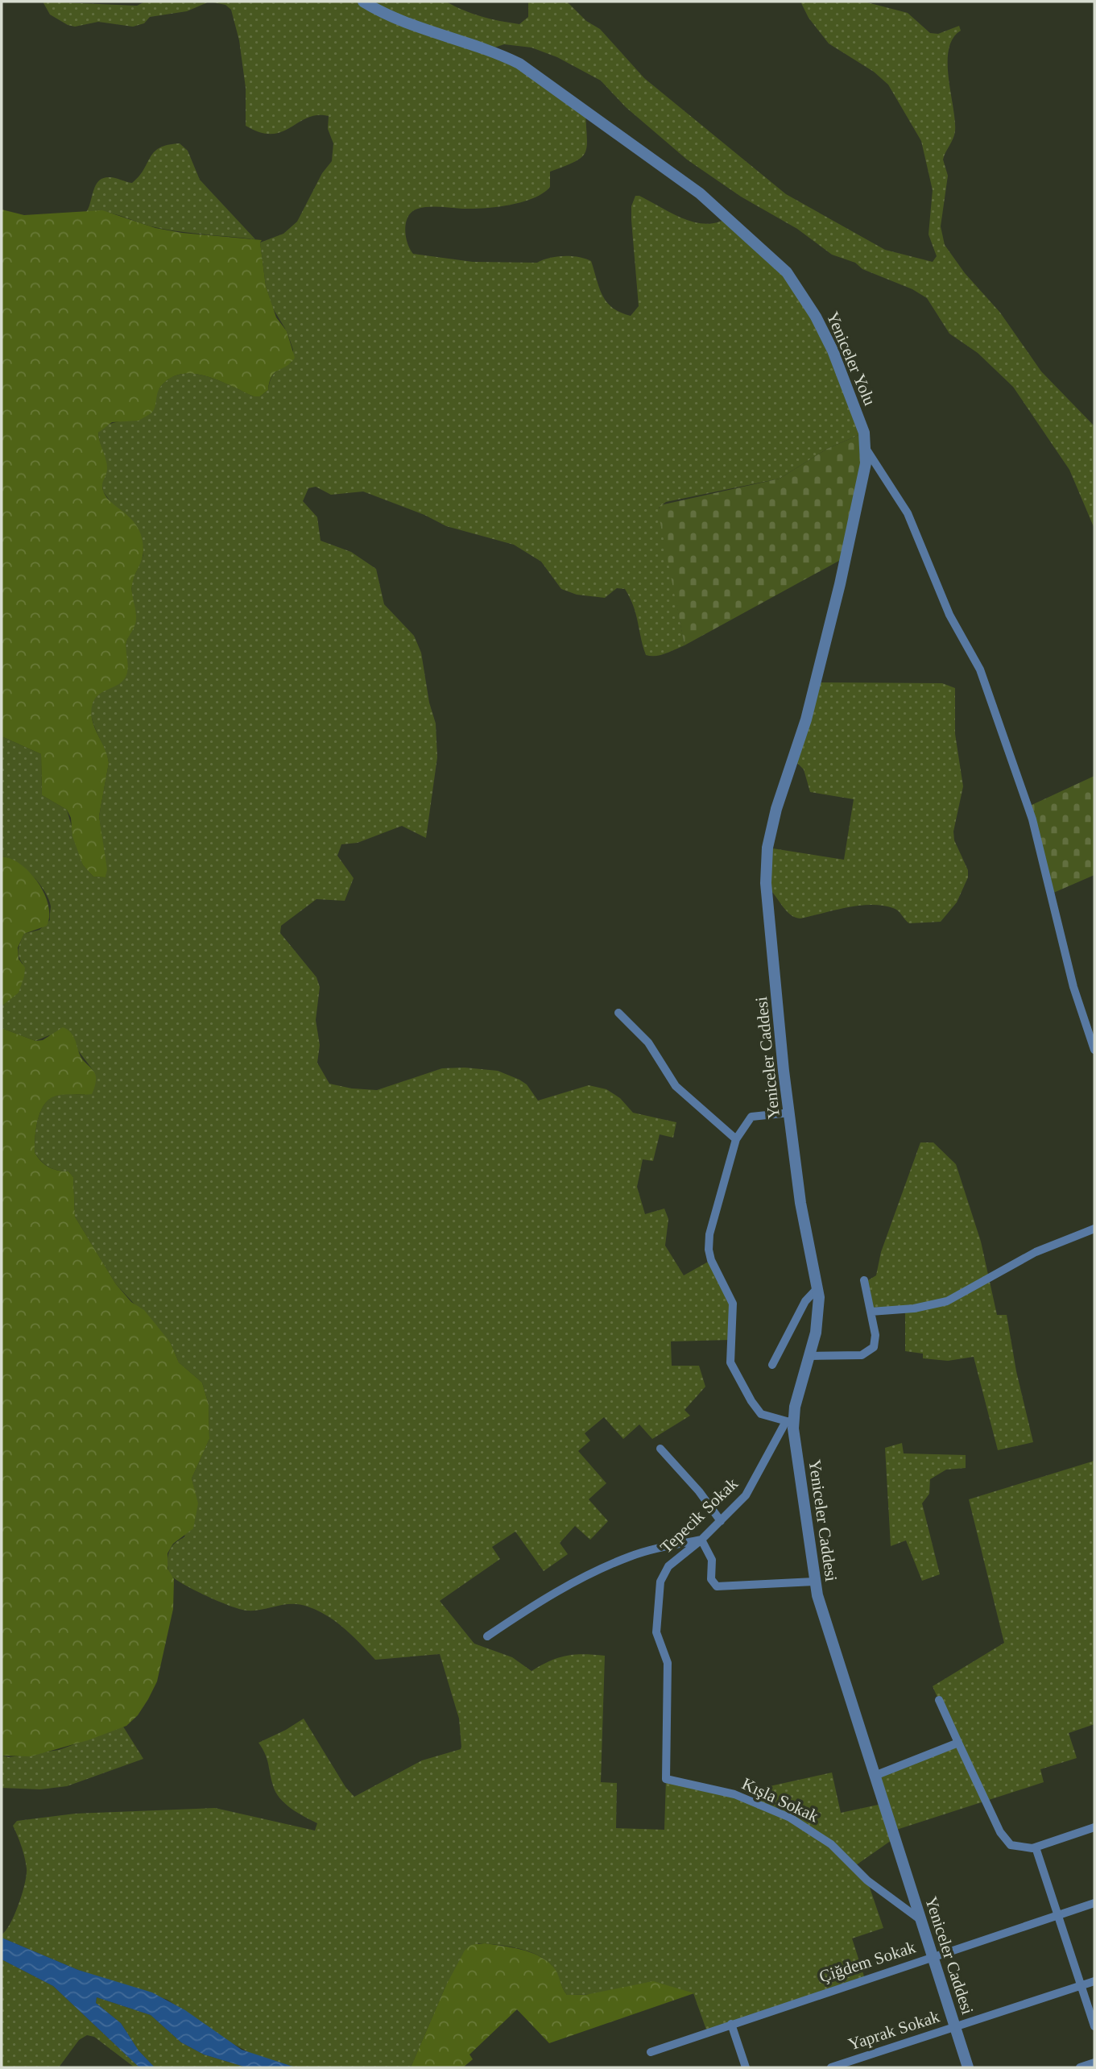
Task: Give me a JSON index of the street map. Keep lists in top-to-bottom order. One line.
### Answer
{"streets":{"street":["Yeniceler Yolu","Yeniceler Caddesi","Tepecik Sokak","Kışla Sokak","Çiğdem Sokak","Yaprak Sokak"]},"crossings":[["Yeniceler Yolu","Yeniceler Caddesi"],["Yeniceler Caddesi","Tepecik Sokak"],["Yeniceler Caddesi","Kışla Sokak"],["Yeniceler Caddesi","Çiğdem Sokak"],["Yeniceler Caddesi","Yaprak Sokak"],["Tepecik Sokak","Kışla Sokak"]]}
